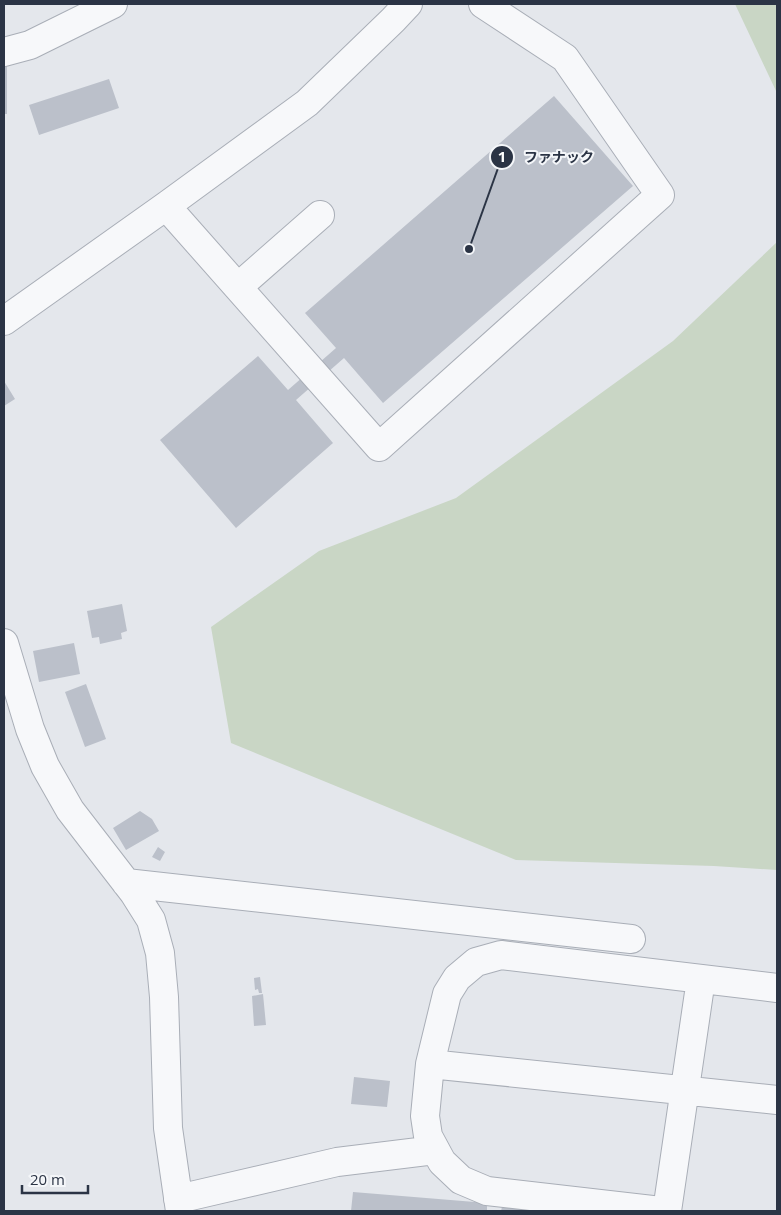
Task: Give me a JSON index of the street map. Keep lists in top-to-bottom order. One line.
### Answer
{"places":["ファナック"],"scale_bar":"20 m"}
